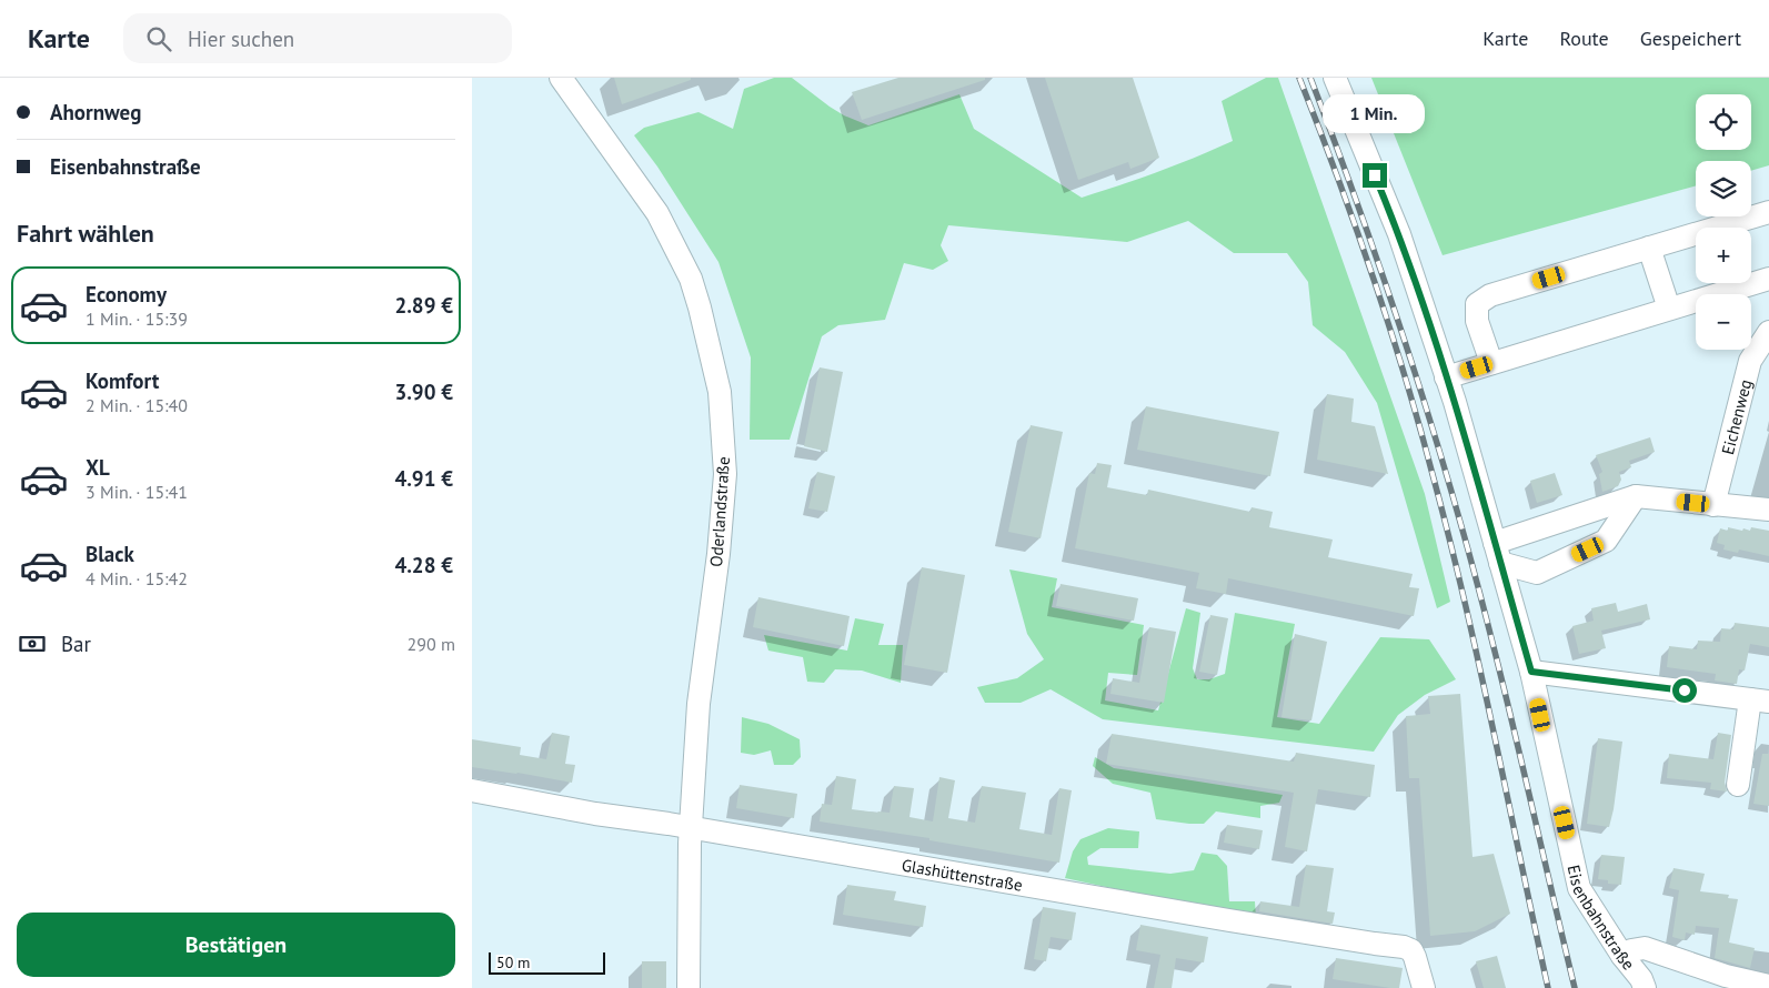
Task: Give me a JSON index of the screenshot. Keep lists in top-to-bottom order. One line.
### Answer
{"streets":{"street":["Eichenweg","Oderlandstraße","Glashüttenstraße","Eisenbahnstraße"]},"crossings":[["Oderlandstraße","Glashüttenstraße"]],"scale_bar":"50 m","page":{"header":"Karte","search":"Hier suchen","nav":["Karte","Route","Gespeichert"],"banner":["Ahornweg","Eisenbahnstraße"],"map_buttons":["+","−"],"bubble":"1 Min.","heading":"Fahrt wählen","list":[{"name":"Economy","note":"1 Min. · 15:39","value":"2.89 €"},{"name":"Komfort","note":"2 Min. · 15:40","value":"3.90 €"},{"name":"XL","note":"3 Min. · 15:41","value":"4.91 €"},{"name":"Black","note":"4 Min. · 15:42","value":"4.28 €"}],"pay":["Bar","290 m"],"buttons":"Bestätigen","scale":"50 m"}}
